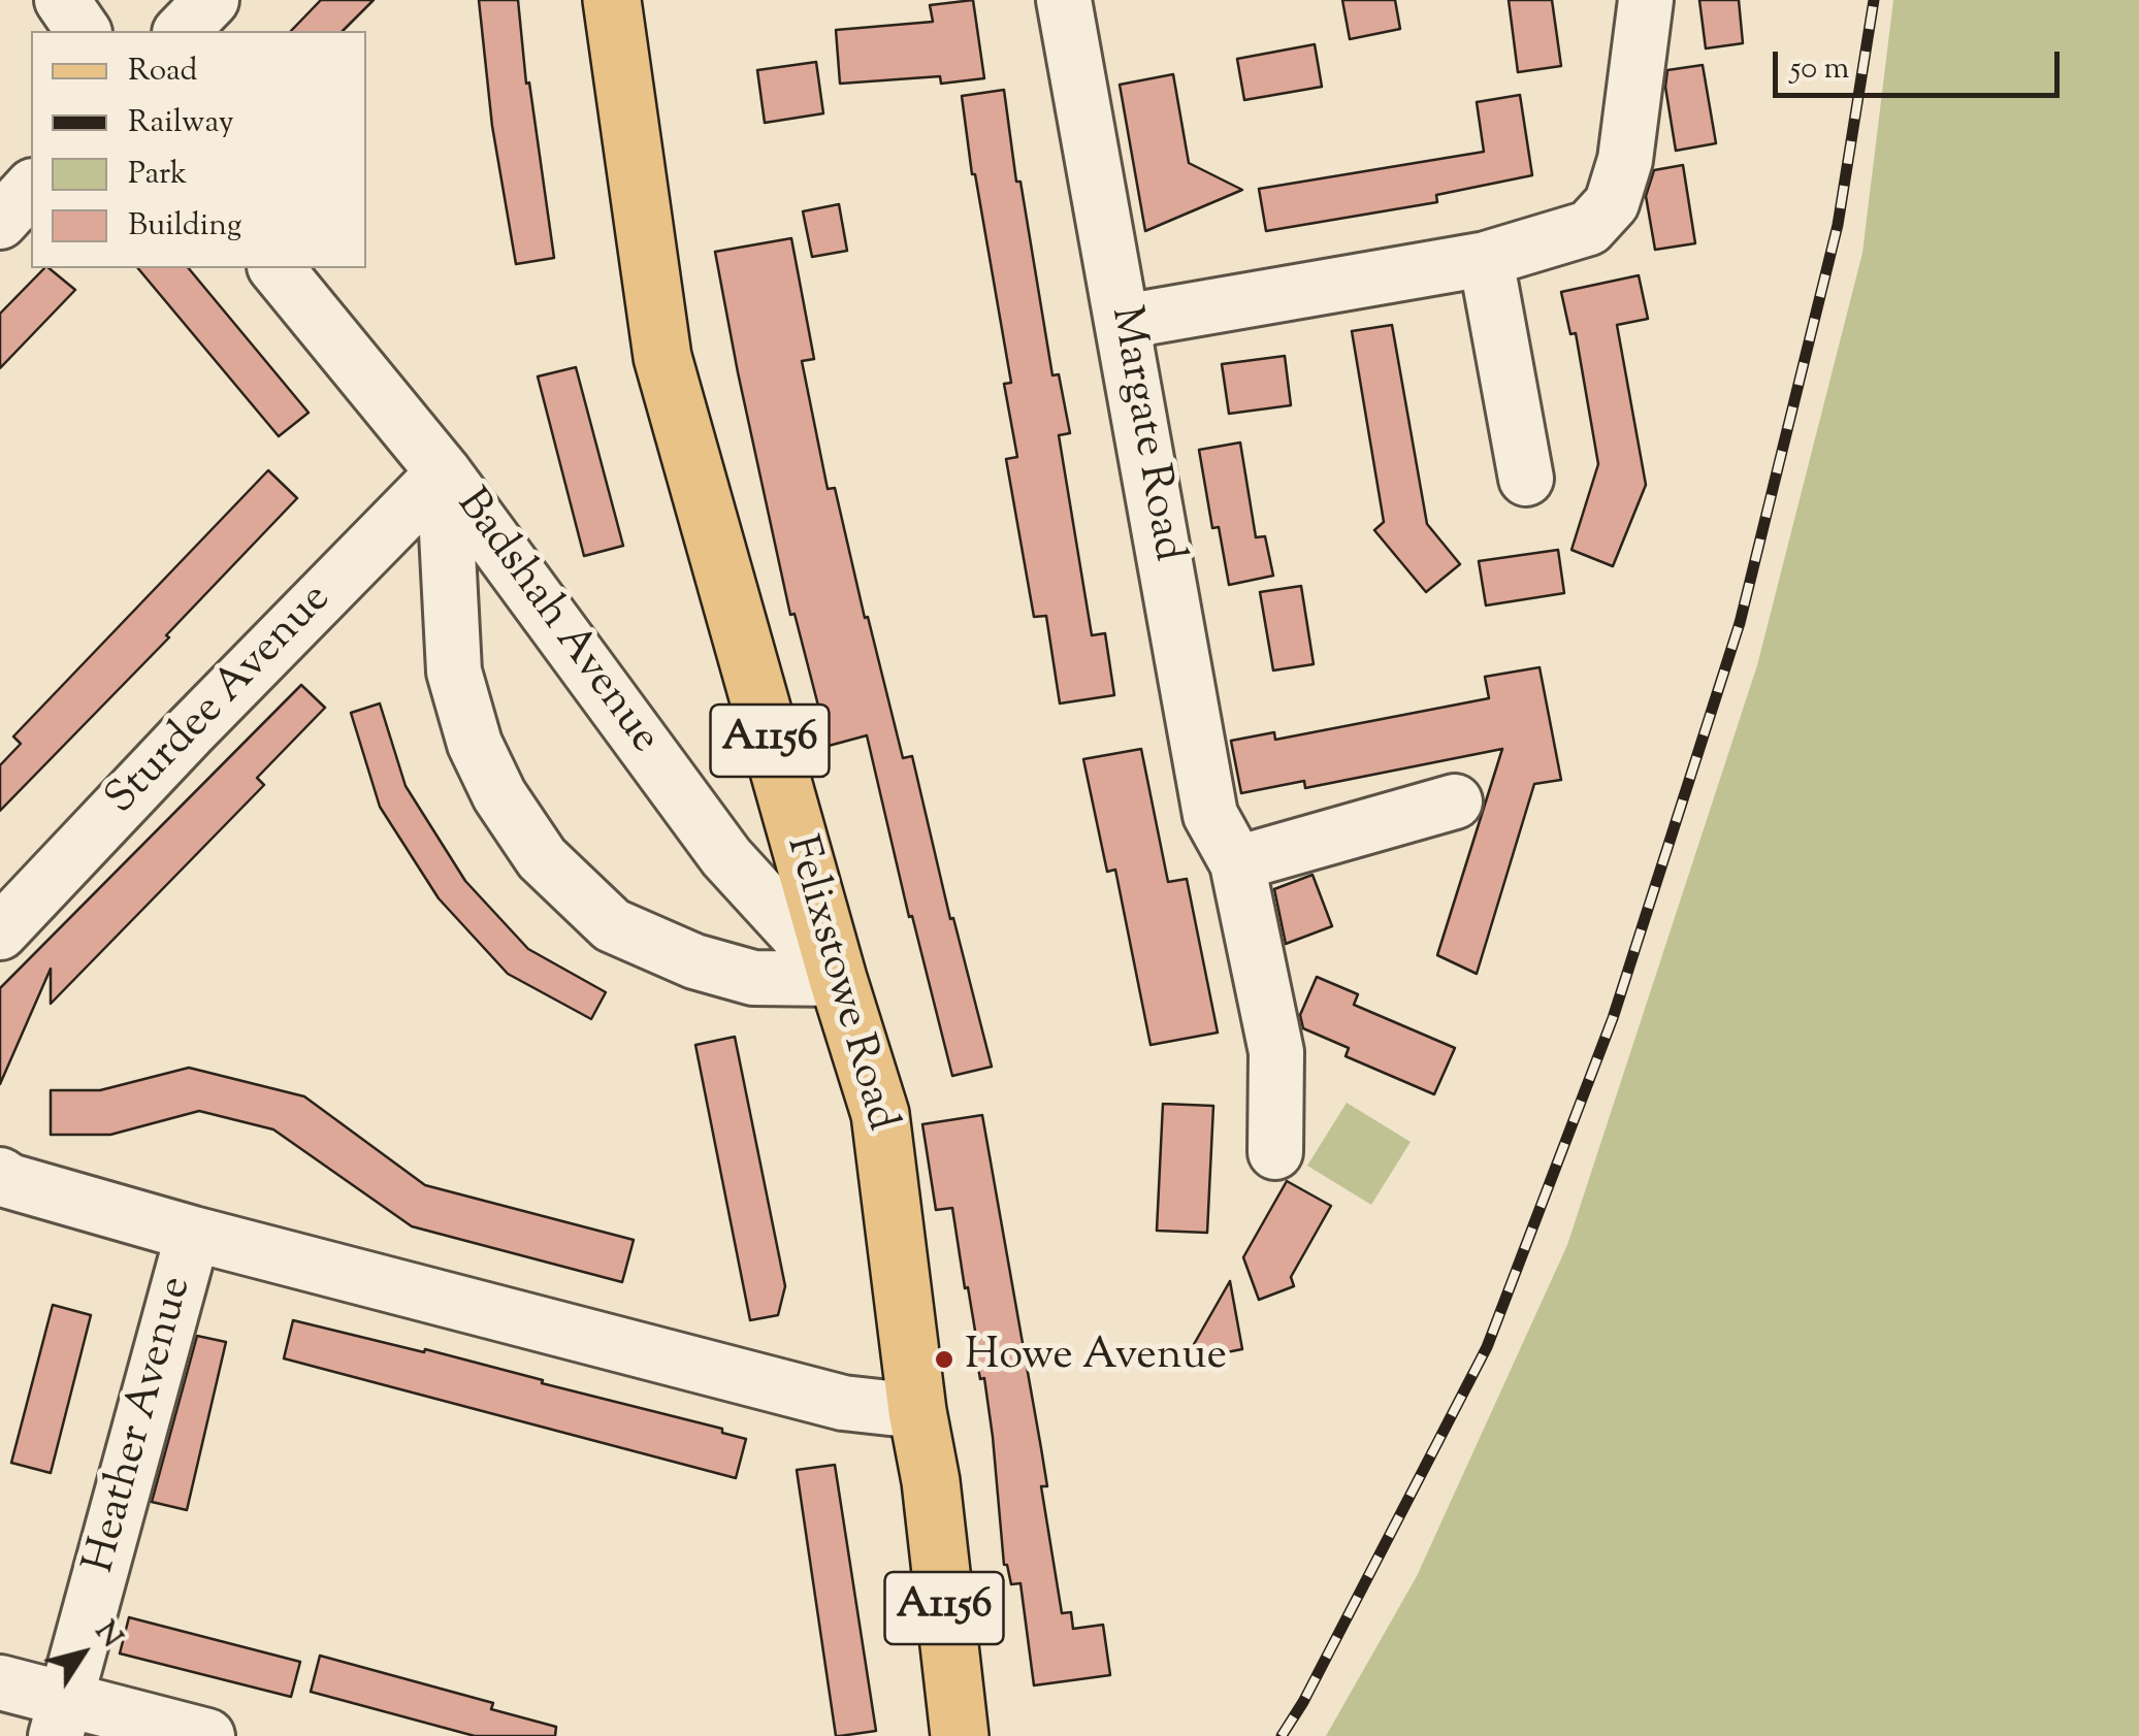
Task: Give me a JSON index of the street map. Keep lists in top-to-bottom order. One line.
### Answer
{"streets":{"main road":["A1156","Felixstowe Road"],"street":["Margate Road","Badshah Avenue","Sturdee Avenue","Heather Avenue"]},"crossings":[["Badshah Avenue","Sturdee Avenue"],["Badshah Avenue","Felixstowe Road"]],"places":["Howe Avenue"],"legend":["Road","Railway","Park","Building"],"scale_bar":"50 m","north":"top right"}
